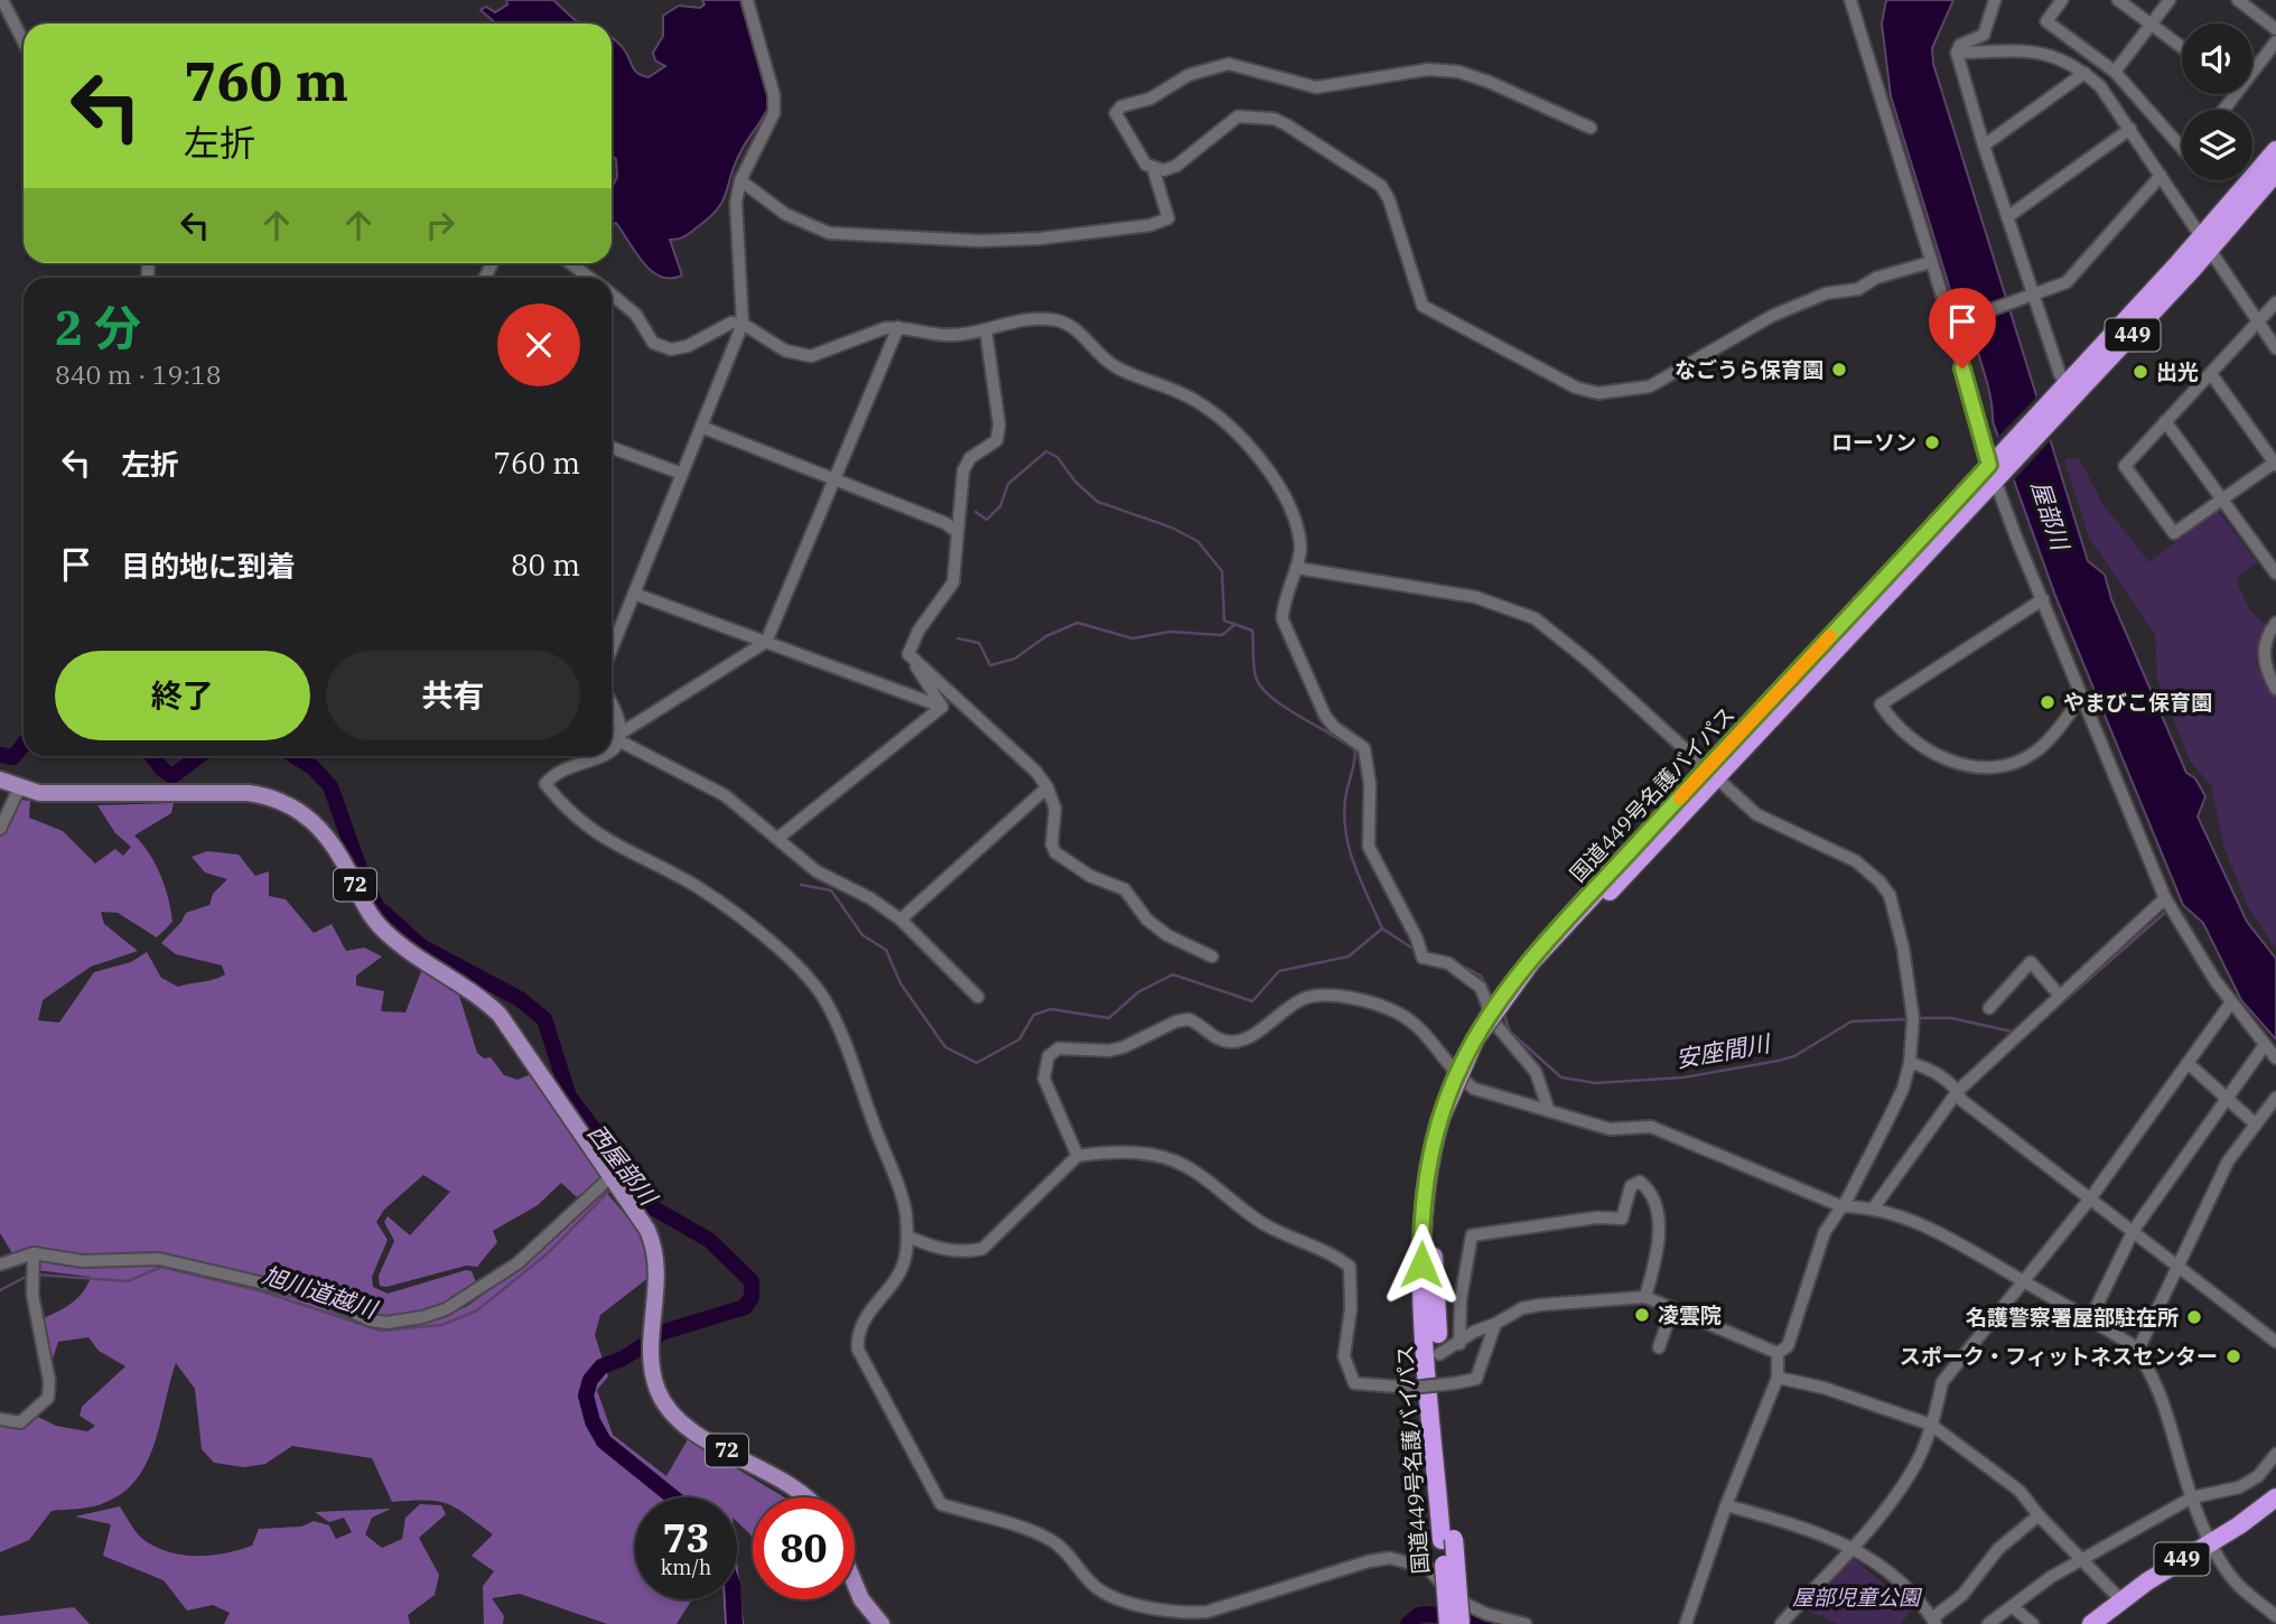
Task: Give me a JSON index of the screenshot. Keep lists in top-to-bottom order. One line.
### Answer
{"streets":{"highway":["449","国道449号名護バイパス"],"main road":["72"]},"water":["屋部川","安座間川","西屋部川","旭川道越川"],"parks":["屋部児童公園"],"places":["なごうら保育園","出光","ローソン","やまびこ保育園","凌雲院","名護警察署屋部駐在所","スポーク・フィットネスセンター"],"page":{"turn":["760 m","左折"],"heading":["2 分","840 m · 19:18"],"list":[{"name":"左折","value":"760 m"},{"name":"目的地に到着","value":"80 m"}],"buttons":["終了","共有"],"speed":"73 km/h","limit":"80"}}
